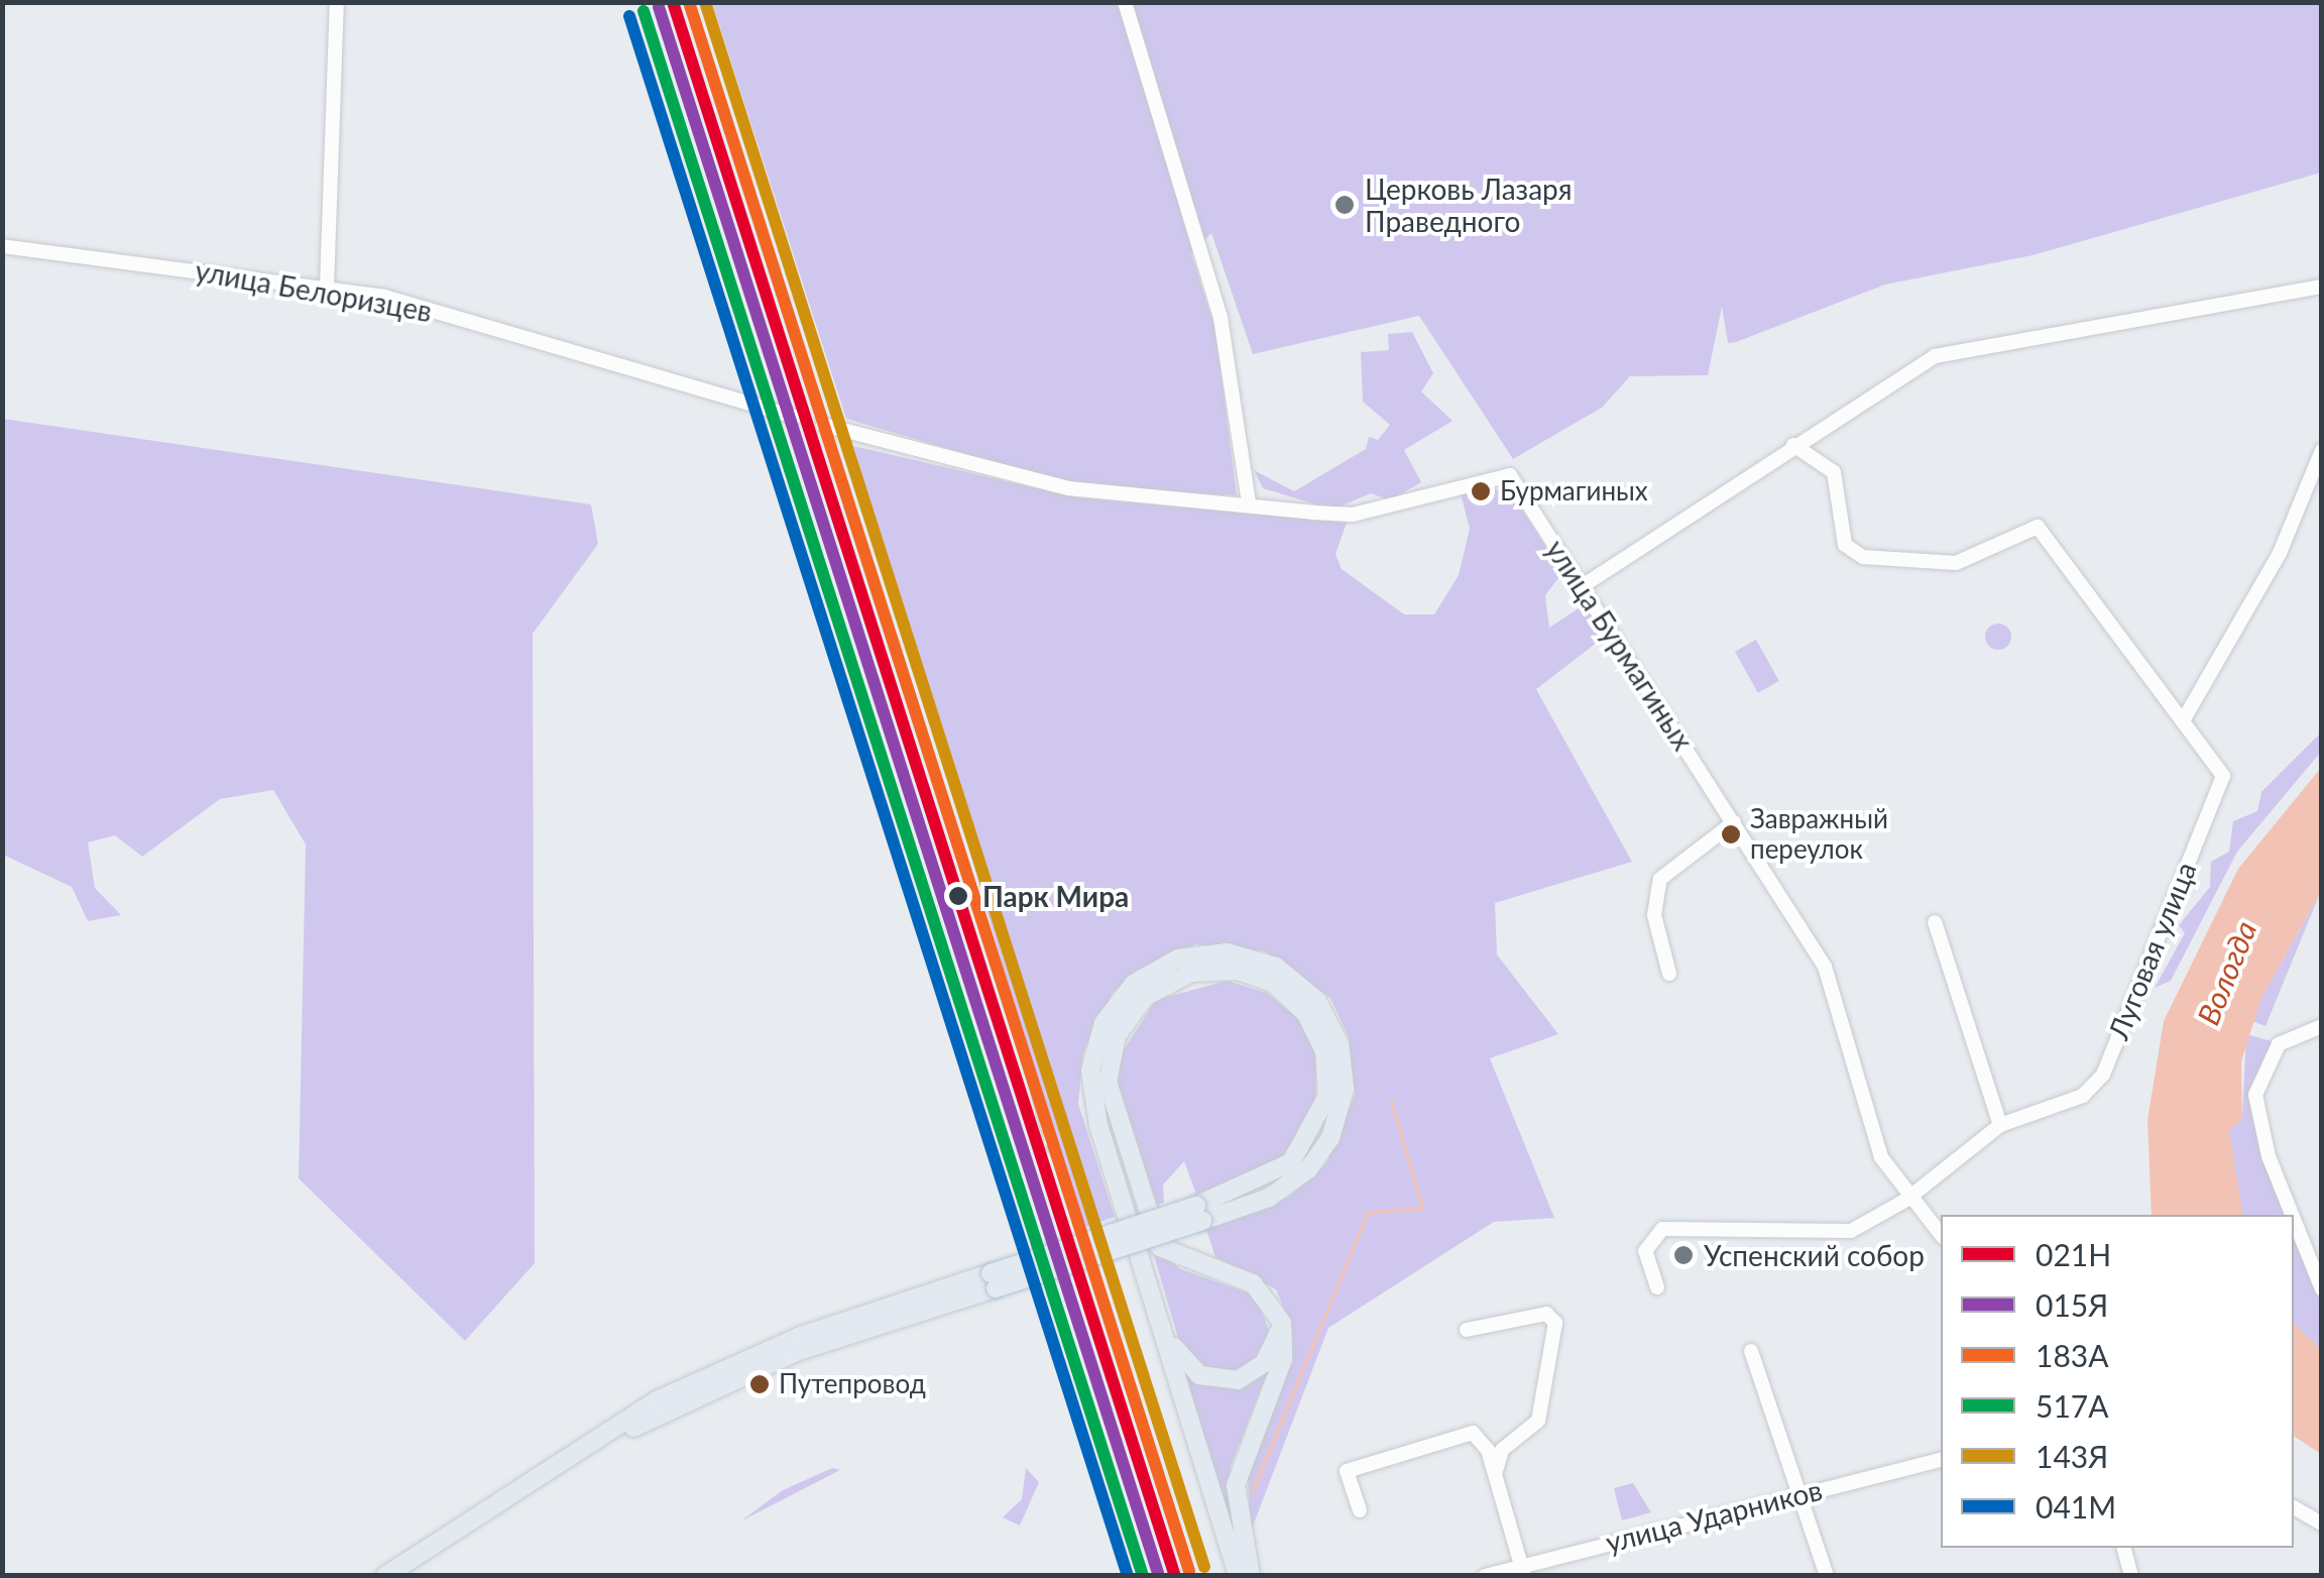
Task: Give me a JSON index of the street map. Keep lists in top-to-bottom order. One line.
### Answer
{"streets":{"street":["улица Белоризцев","улица Бурмагиных","Луговая улица","улица Ударников"]},"water":["Вологда"],"places":["Церковь Лазаря Праведного","Бурмагиных","Завражный переулок","Парк Мира","Успенский собор","Путепровод"],"lines":["transit line 021Н","transit line 183А","transit line 143Я","transit line 015Я","transit line 517А","transit line 041М"],"legend":["021Н","015Я","183А","517А","143Я","041М"]}
